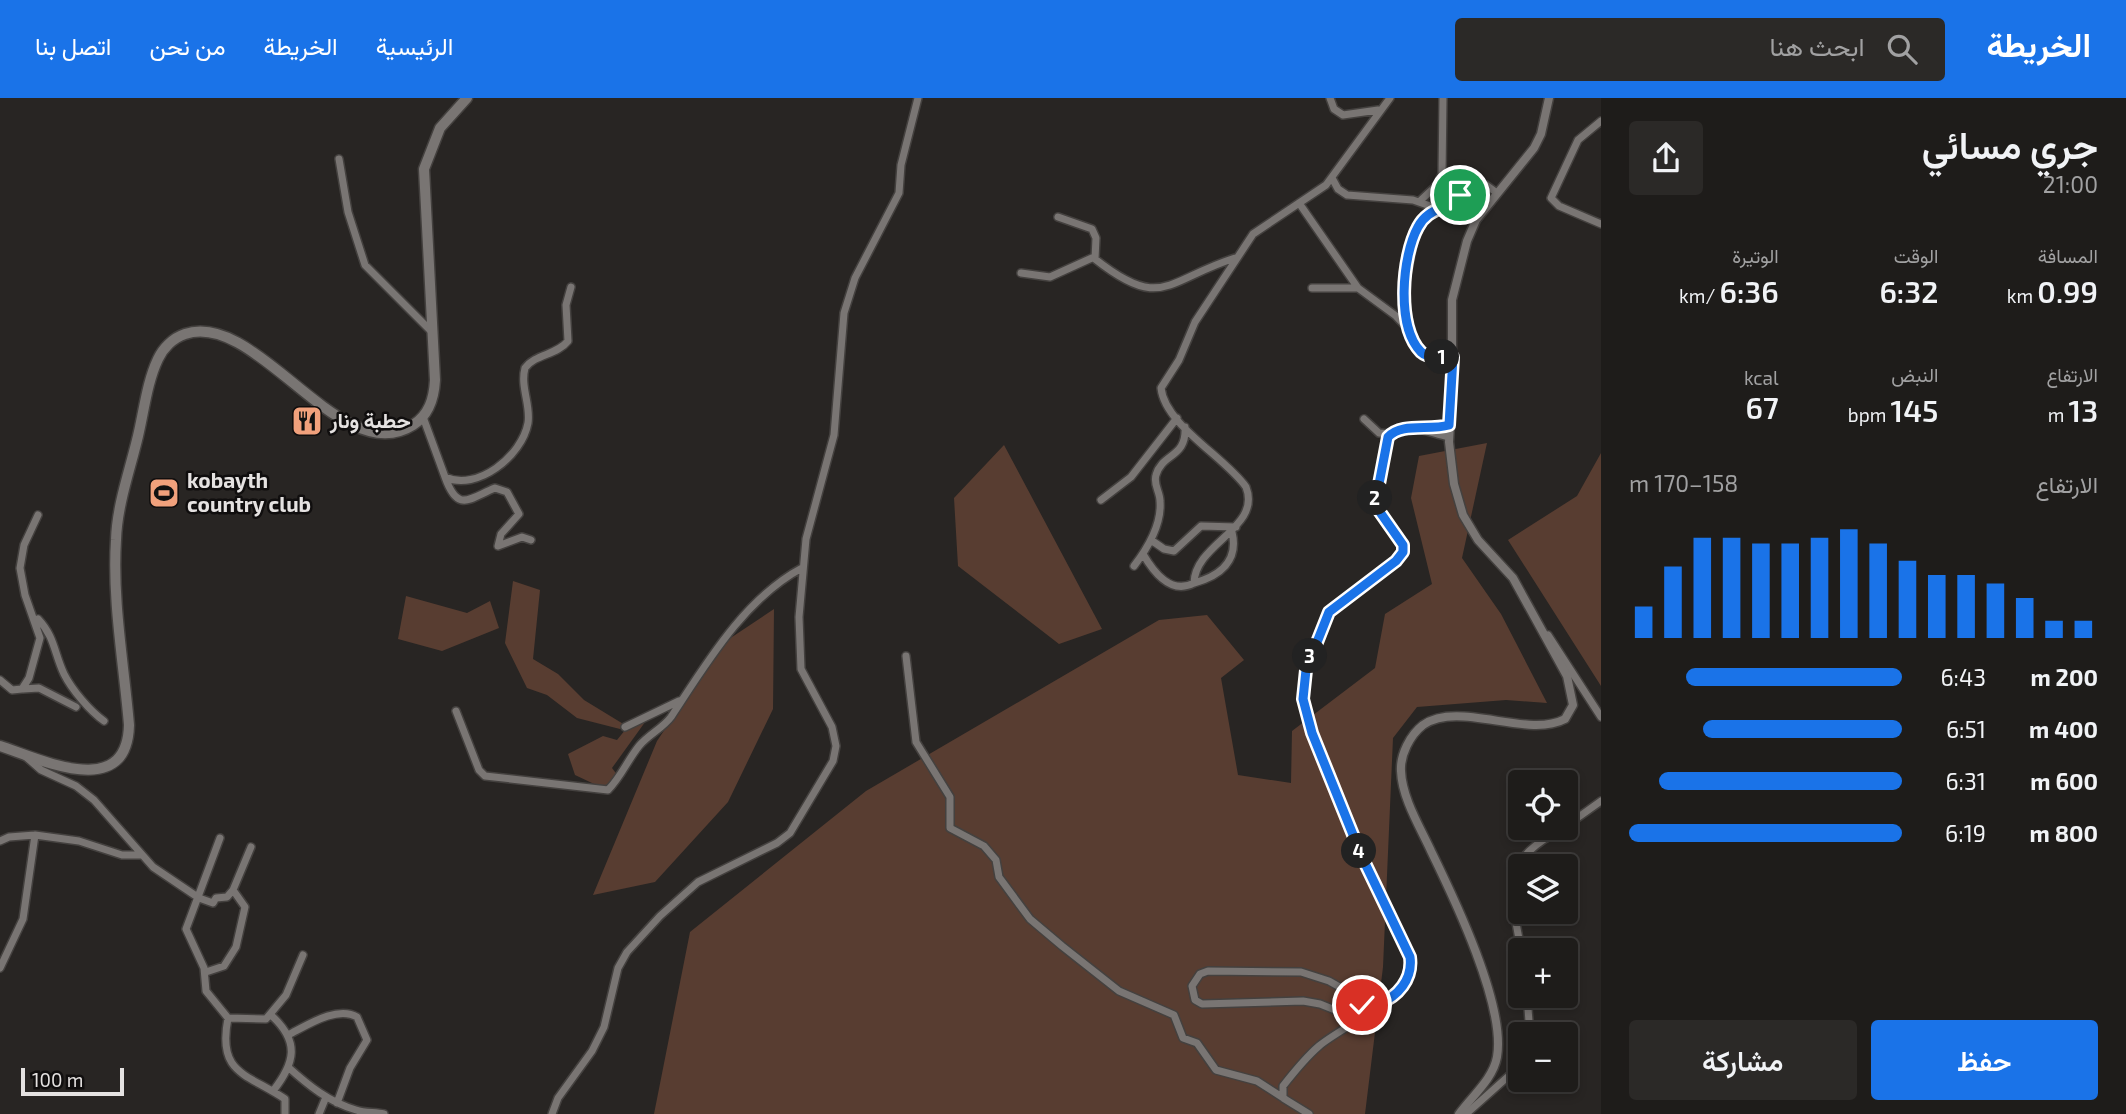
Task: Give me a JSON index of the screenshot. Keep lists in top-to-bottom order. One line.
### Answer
{"places":{"restaurant":["حطبة ونار"],"sports":["kobayth country club"]},"scale_bar":"100 m","page":{"header":"الخريطة","search":"ابحث هنا","nav":["الرئيسية","الخريطة","من نحن","اتصل بنا"],"heading":["جري مسائي","21:00"],"stats":[["المسافة","0.99 km"],["الوقت","6:32"],["الوتيرة","6:36 /km"],["الارتفاع","13 m"],["النبض","145 bpm"],["kcal","67"]],"pins":["1","2","3","4"],"chart":["الارتفاع","158–170 m"],"list":[{"name":"200 m","note":"6:43"},{"name":"400 m","note":"6:51"},{"name":"600 m","note":"6:31"},{"name":"800 m","note":"6:19"}],"map_buttons":["+","−"],"buttons":["حفظ","مشاركة"],"scale":"100 m"}}
